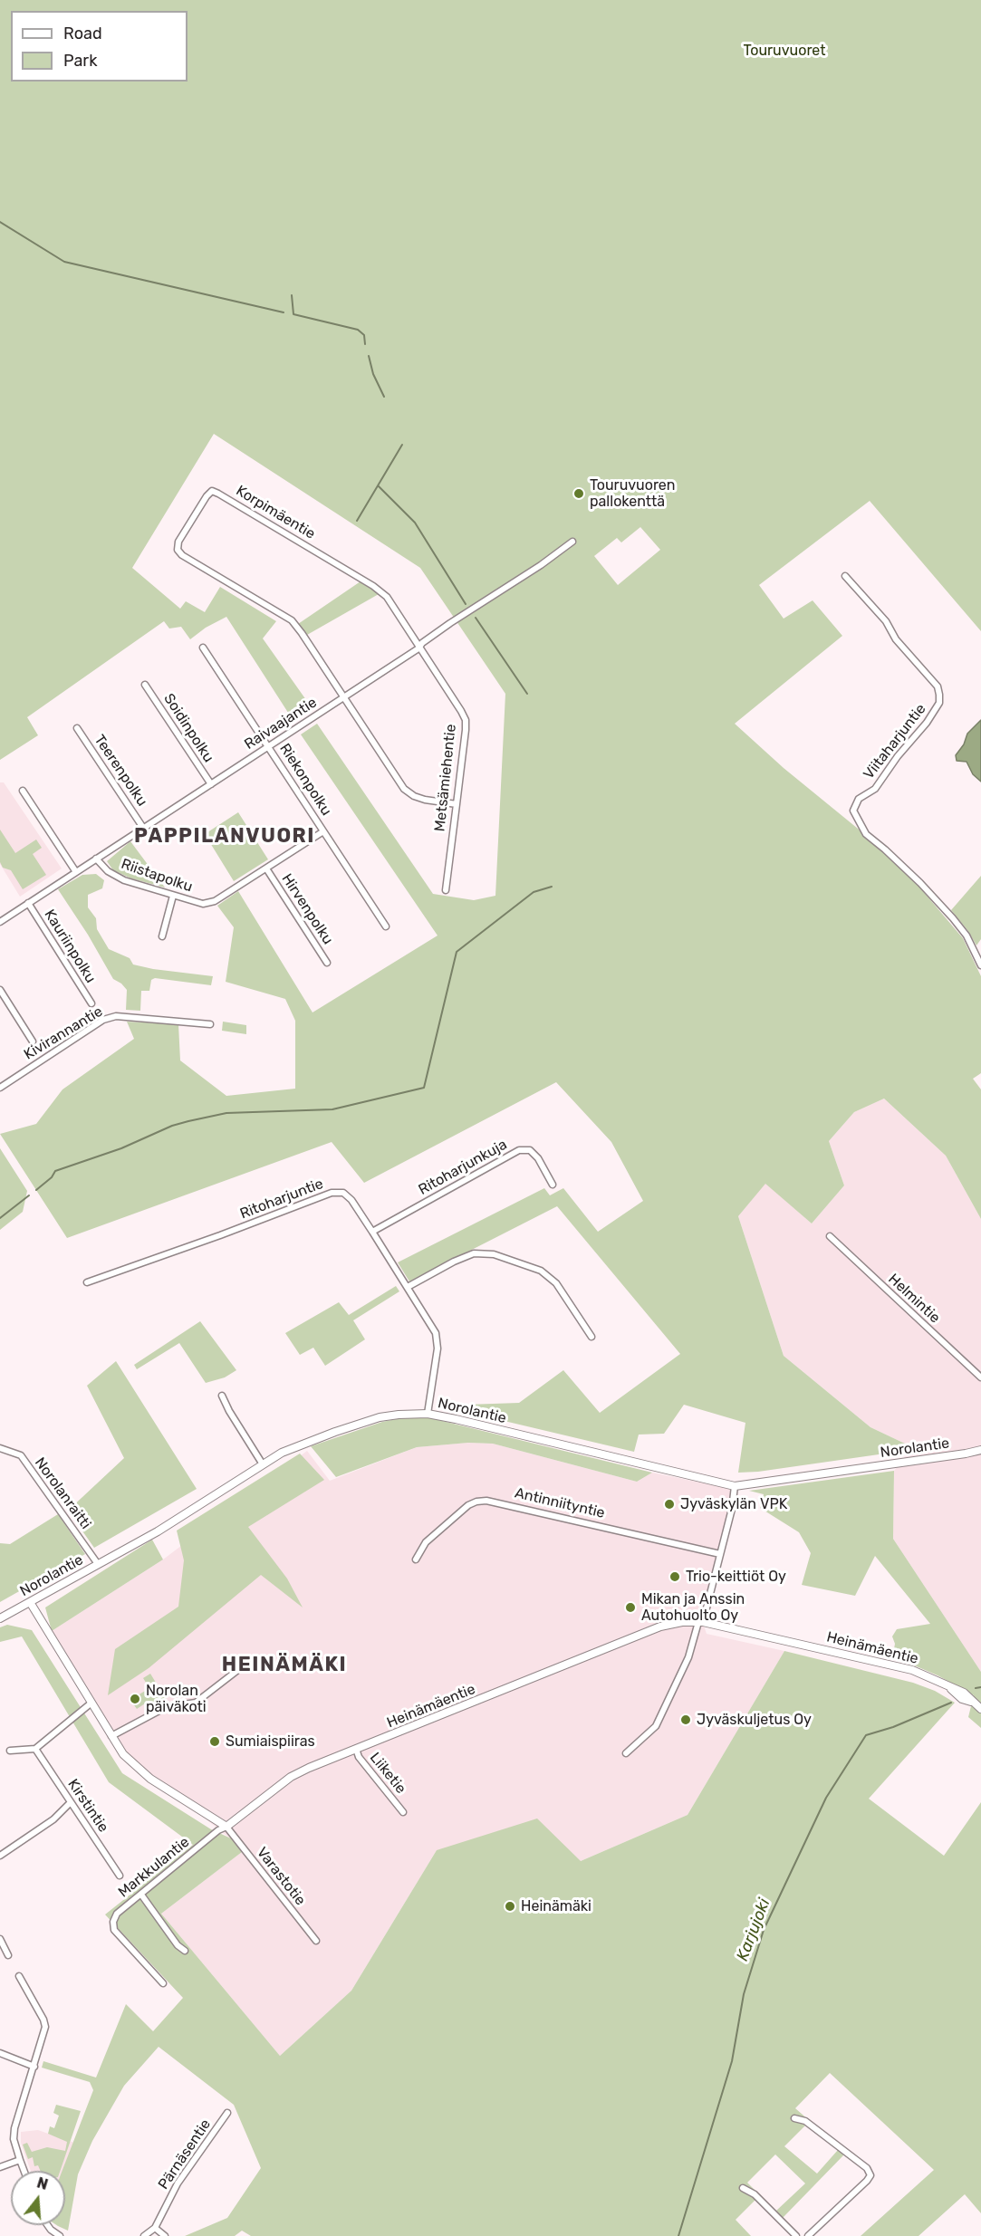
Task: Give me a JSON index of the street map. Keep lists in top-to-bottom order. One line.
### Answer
{"streets":{"street":["Korpimäentie","Raivaajantie","Soidinpolku","Viitaharjuntie","Teerenpolku","Metsämiehentie","Riekonpolku","Riistapolku","Hirvenpolku","Kauriinpolku","Kivirannantie","Ritoharjunkuja","Ritoharjuntie","Helmintie","Norolantie","Norolanraitti","Antinniityntie","Heinämäentie","Liiketie","Kirstintie","Markkulantie","Varastotie","Pärnäsentie"]},"crossings":[["Korpimäentie","Raivaajantie"],["Korpimäentie","Metsämiehentie"],["Raivaajantie","Soidinpolku"],["Raivaajantie","Teerenpolku"],["Raivaajantie","Metsämiehentie"],["Raivaajantie","Riekonpolku"],["Raivaajantie","Riistapolku"],["Raivaajantie","Kauriinpolku"],["Riekonpolku","Riistapolku"],["Riistapolku","Hirvenpolku"],["Ritoharjunkuja","Ritoharjuntie"],["Ritoharjuntie","Norolantie"],["Norolantie","Norolanraitti"],["Heinämäentie","Liiketie"],["Heinämäentie","Markkulantie"],["Heinämäentie","Varastotie"],["Markkulantie","Varastotie"]],"districts":["PAPPILANVUORI","HEINÄMÄKI"],"water":["Karjujoki"],"parks":["Touruvuoret"],"places":["Touruvuoren pallokenttä","Jyväskylän VPK","Trio-keittiöt Oy","Mikan ja Anssin Autohuolto Oy","Norolan päiväkoti","Jyväskuljetus Oy","Sumiaispiiras","Heinämäki"],"legend":["Road","Park"],"north":"top"}
